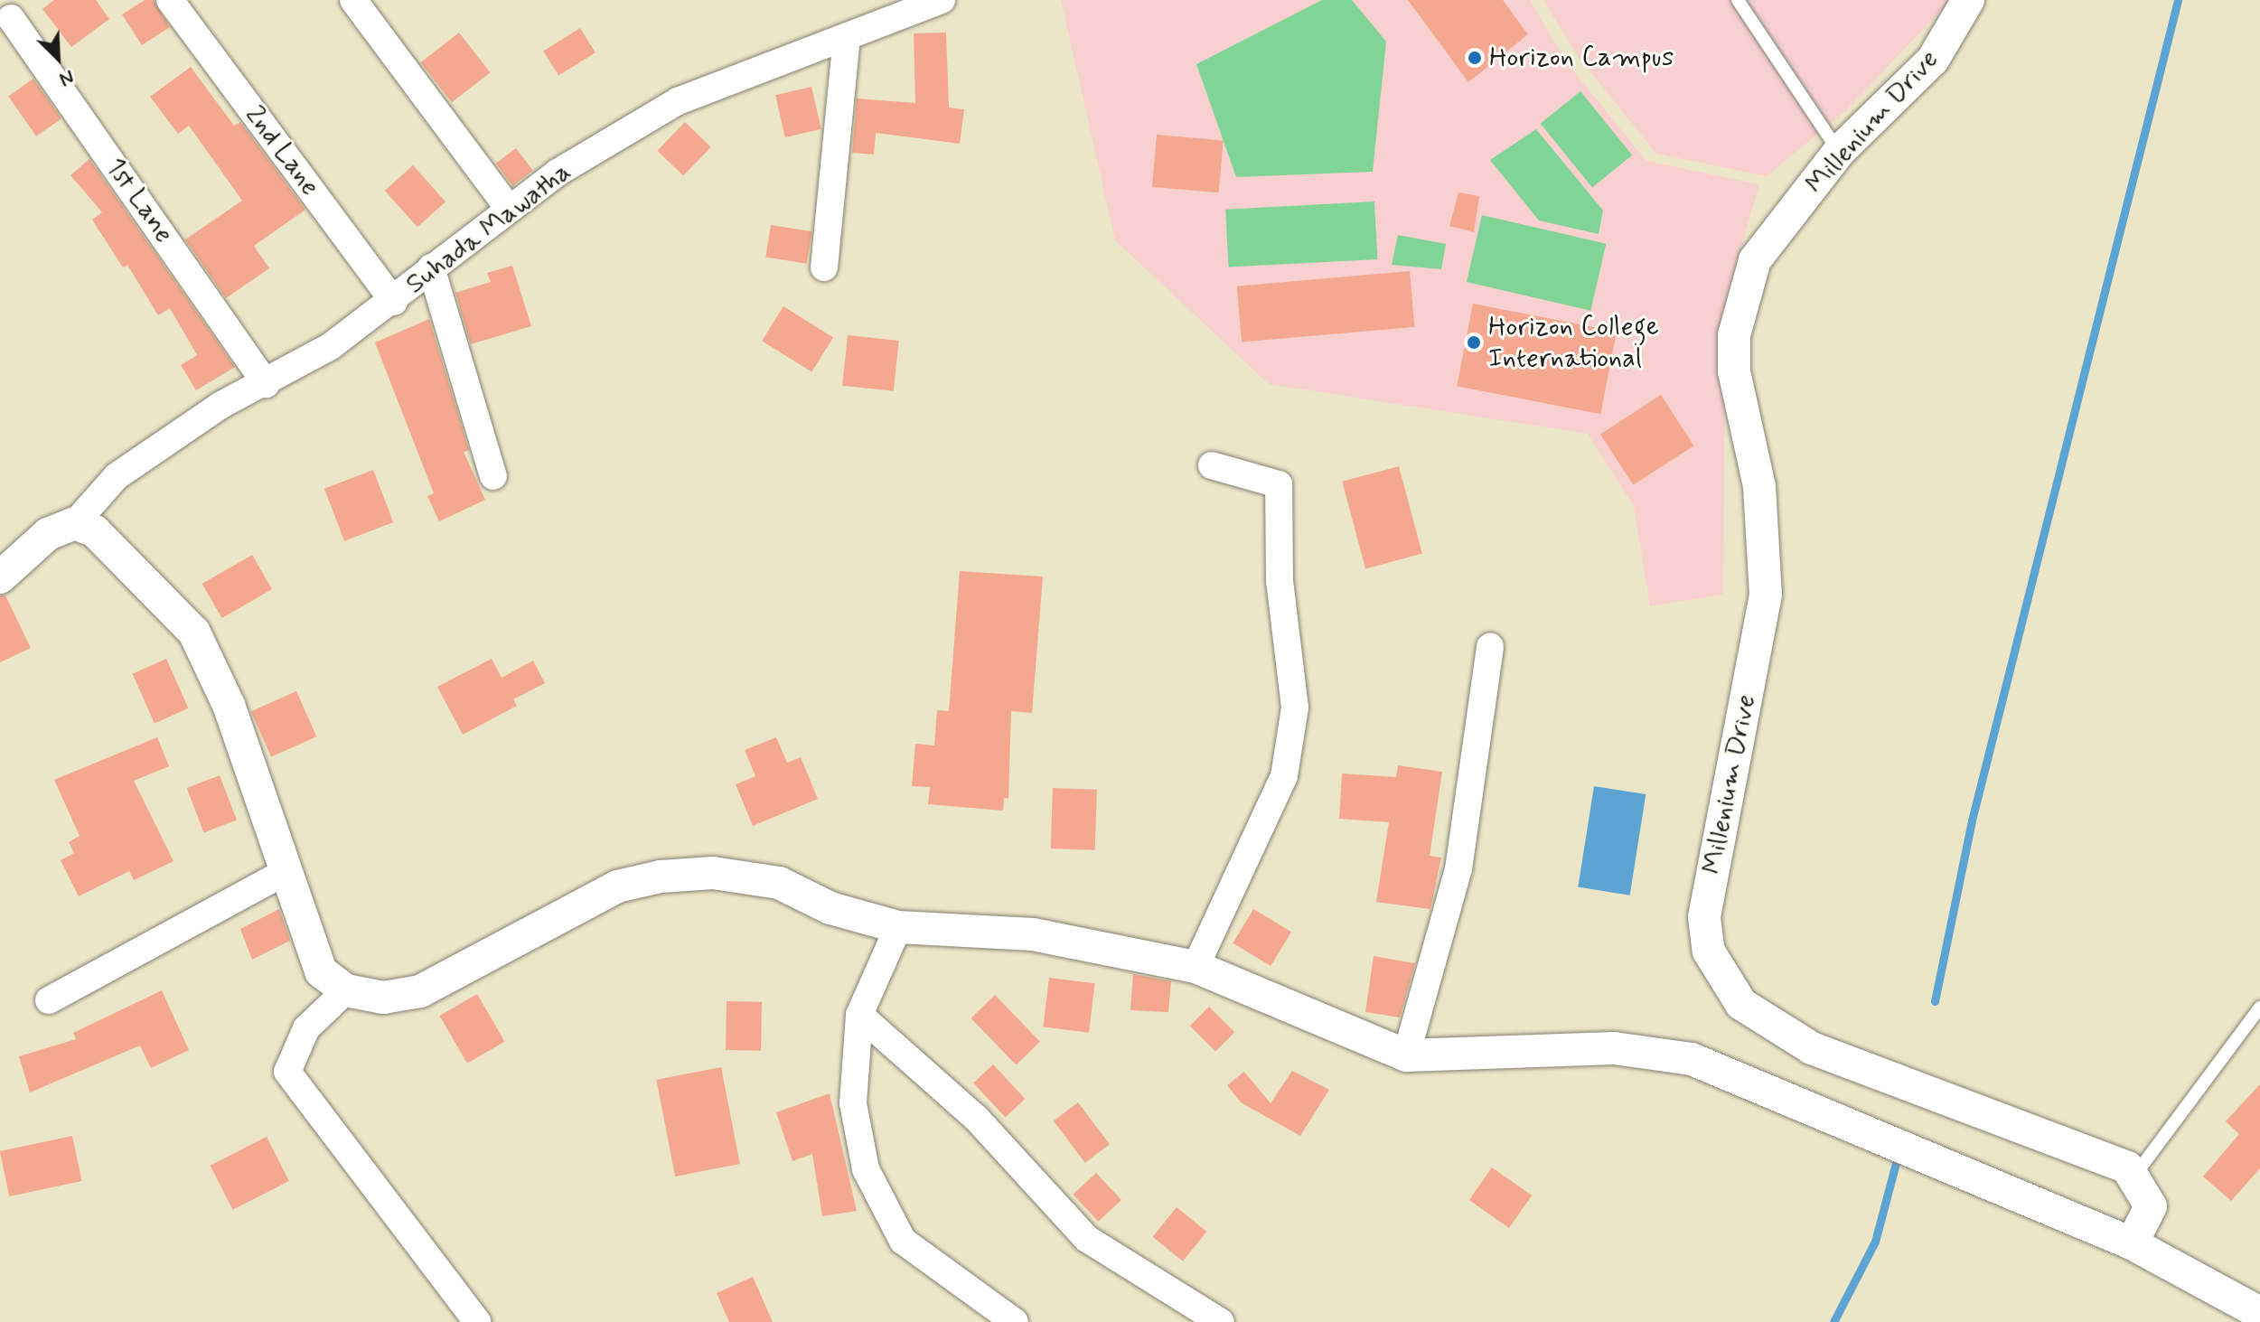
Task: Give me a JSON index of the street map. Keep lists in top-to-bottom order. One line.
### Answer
{"streets":{"street":["Millenium Drive","2nd Lane","1st Lane","Suhada Mawatha"]},"crossings":[["2nd Lane","Suhada Mawatha"],["1st Lane","Suhada Mawatha"]],"places":["Horizon Campus","Horizon College International"],"north":"bottom right"}
